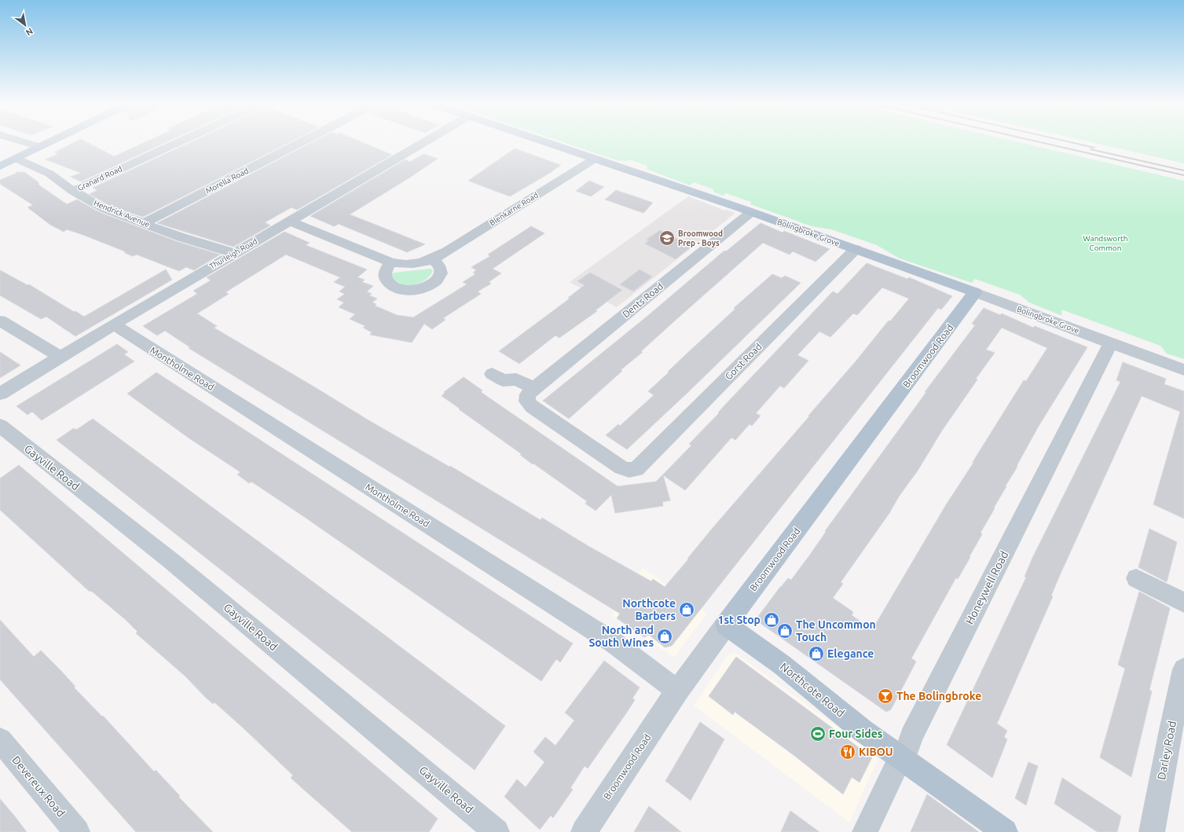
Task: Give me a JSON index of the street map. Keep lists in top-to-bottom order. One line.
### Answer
{"streets":{"main road":["Bolingbroke Grove","Broomwood Road","Northcote Road"],"street":["Granard Road","Morella Road","Blenkarne Road","Hendrick Avenue","Thurleigh Road","Dents Road","Gorst Road","Montholme Road","Gayville Road","Honeywell Road","Darley Road","Devereux Road"]},"crossings":[["Granard Road","Hendrick Avenue"],["Morella Road","Hendrick Avenue"],["Blenkarne Road","Bolingbroke Grove"],["Blenkarne Road","Thurleigh Road"],["Hendrick Avenue","Thurleigh Road"],["Bolingbroke Grove","Dents Road"],["Bolingbroke Grove","Broomwood Road"],["Bolingbroke Grove","Gorst Road"],["Bolingbroke Grove","Honeywell Road"],["Thurleigh Road","Montholme Road"],["Dents Road","Gorst Road"],["Broomwood Road","Montholme Road"],["Broomwood Road","Northcote Road"],["Honeywell Road","Northcote Road"]],"parks":["Wandsworth Common"],"places":{"school or university":["Broomwood Prep - Boys"],"shop":["Northcote Barbers","1st Stop","The Uncommon Touch","North and South Wines","Elegance"],"bar":["The Bolingbroke"],"sports":["Four Sides"],"restaurant":["KIBOU"]},"north":"bottom right"}
